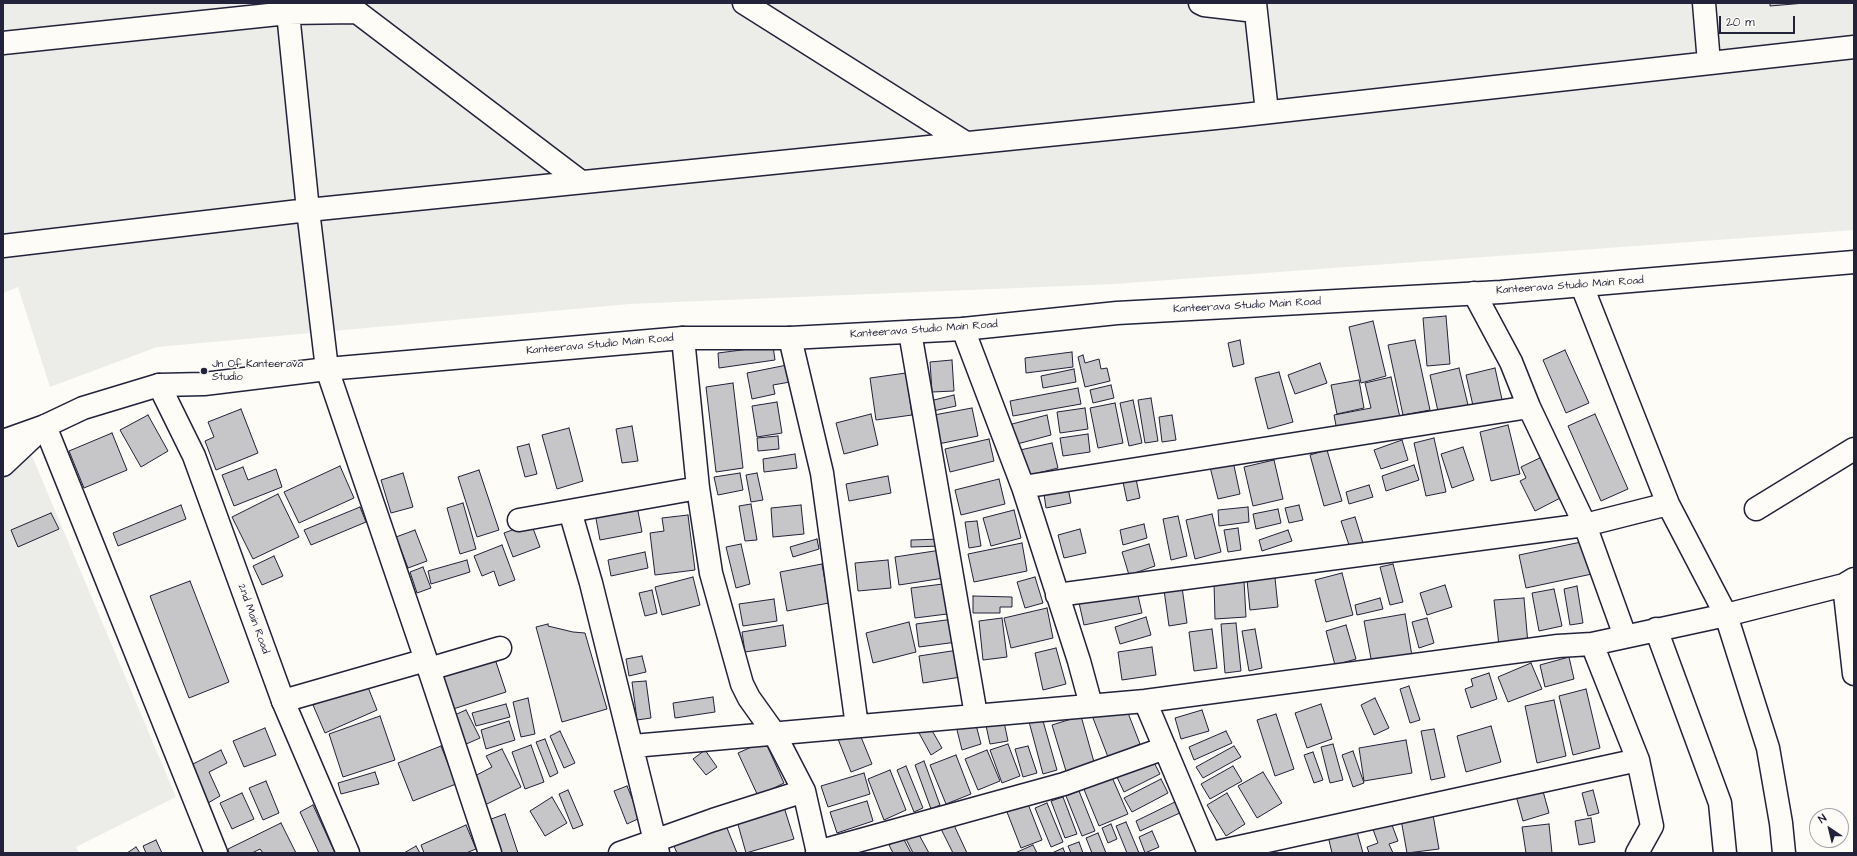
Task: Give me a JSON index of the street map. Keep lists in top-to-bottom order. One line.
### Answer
{"streets":{"street":["Kanteerava Studio Main Road","2nd Main Road"]},"crossings":[["Kanteerava Studio Main Road","2nd Main Road"]],"places":["Jn Of Kanteerava Studio"],"scale_bar":"20 m","north":"top left"}
